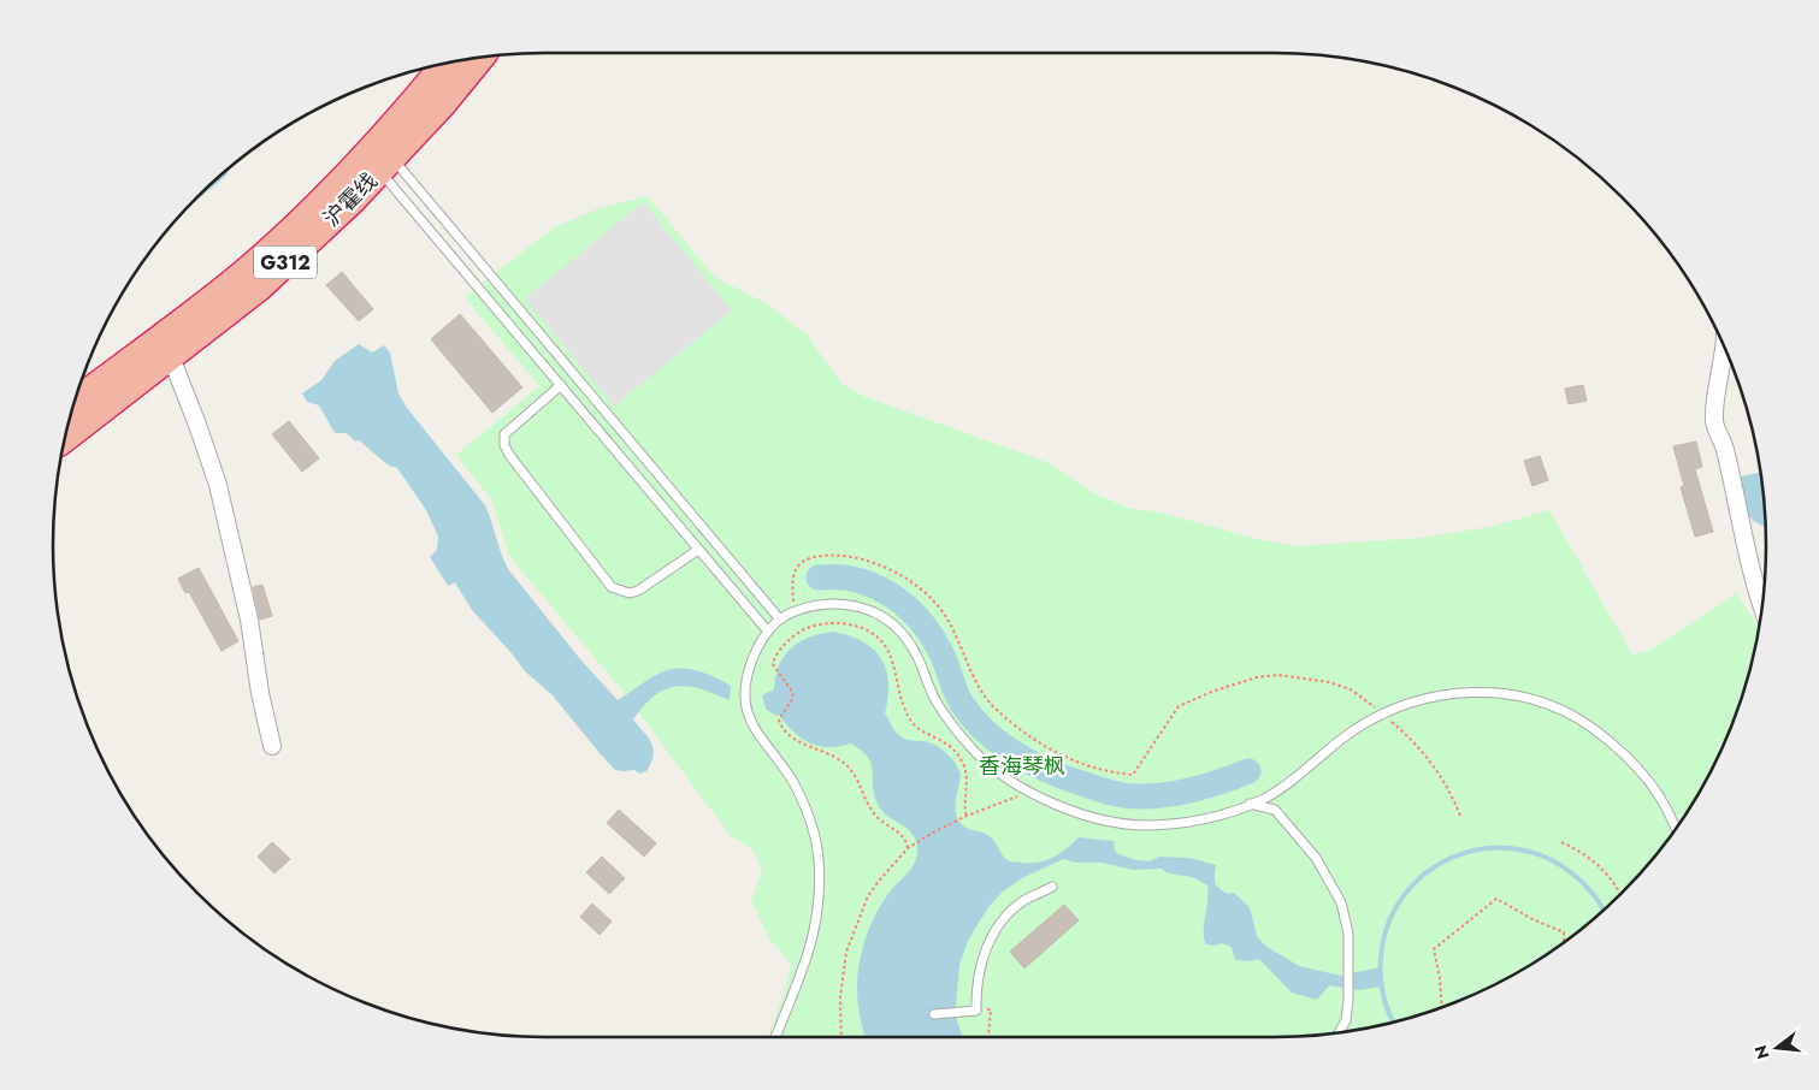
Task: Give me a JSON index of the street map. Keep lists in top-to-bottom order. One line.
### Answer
{"streets":{"highway":["沪霍线","G312"]},"parks":["香海琴枫"],"north":"left"}
